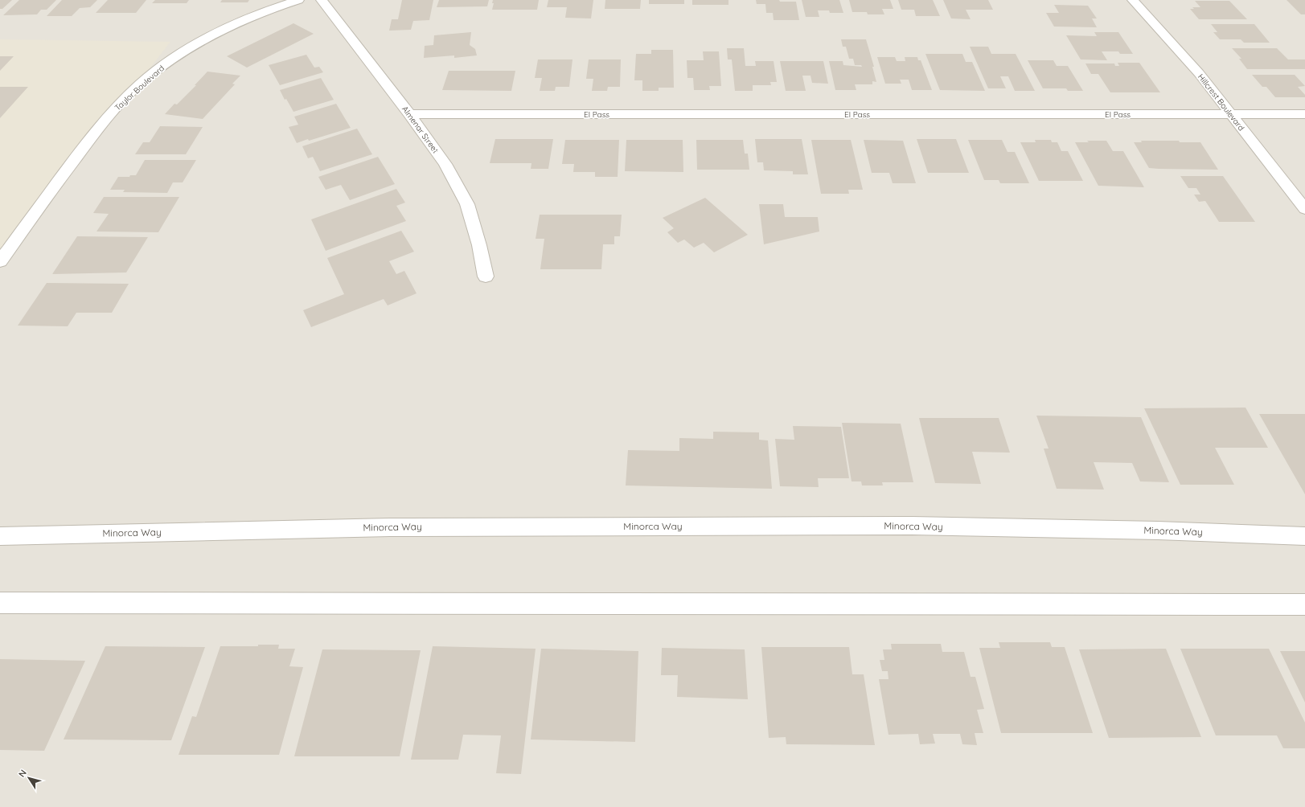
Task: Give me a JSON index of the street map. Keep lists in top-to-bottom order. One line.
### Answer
{"streets":{"street":["Taylor Boulevard","Hillcrest Boulevard","El Pass","Almenar Street","Minorca Way"]},"crossings":[["Hillcrest Boulevard","El Pass"],["El Pass","Almenar Street"]],"north":"top left"}
